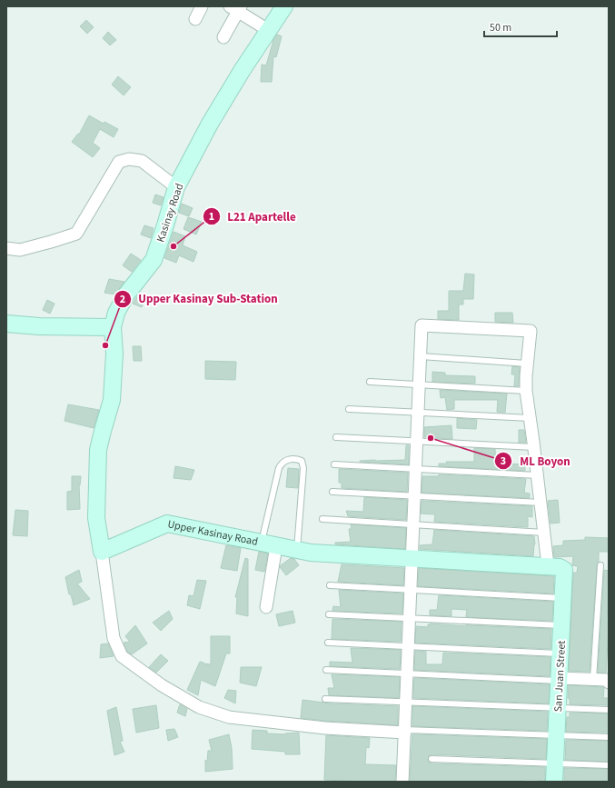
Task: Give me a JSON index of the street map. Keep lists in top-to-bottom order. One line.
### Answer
{"streets":{"street":["Kasinay Road","Upper Kasinay Road","San Juan Street"]},"crossings":[["Upper Kasinay Road","San Juan Street"]],"places":["L21 Apartelle","Upper Kasinay Sub-Station","ML Boyon"],"scale_bar":"50 m"}
